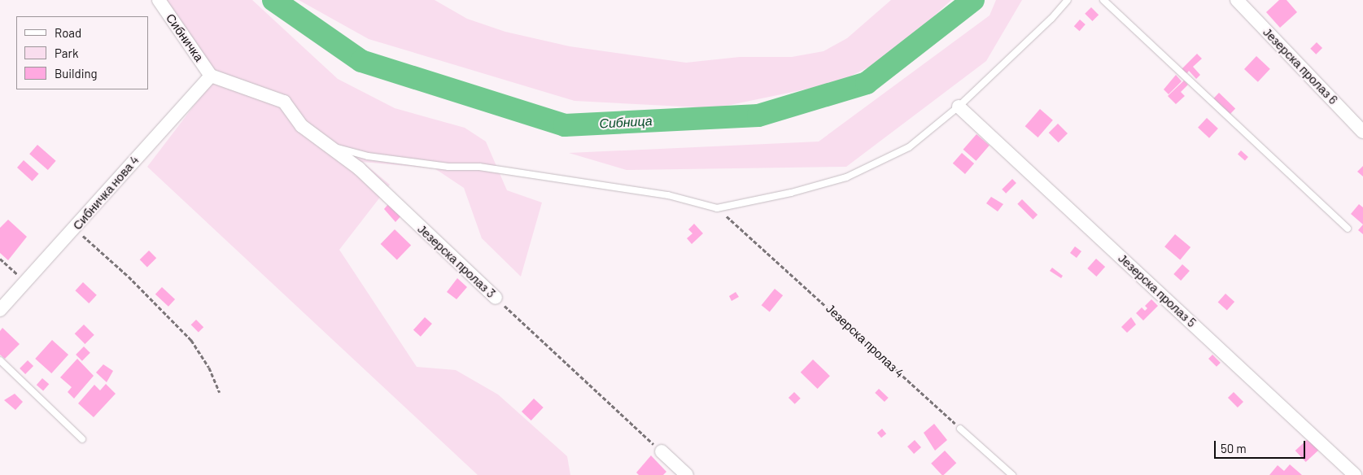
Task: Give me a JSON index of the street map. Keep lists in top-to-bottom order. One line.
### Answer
{"streets":{"street":["Сибничка","Језерска пролаз 6","Сибничка нова 4","Језерска пролаз 3","Језерска пролаз 5"],"path":["Језерска пролаз 4"]},"crossings":[["Сибничка","Сибничка нова 4"],["Сибничка","Језерска пролаз 3"],["Сибничка нова 4","Језерска пролаз 3"]],"water":["Сибница"],"legend":["Road","Park","Building"],"scale_bar":"50 m"}
